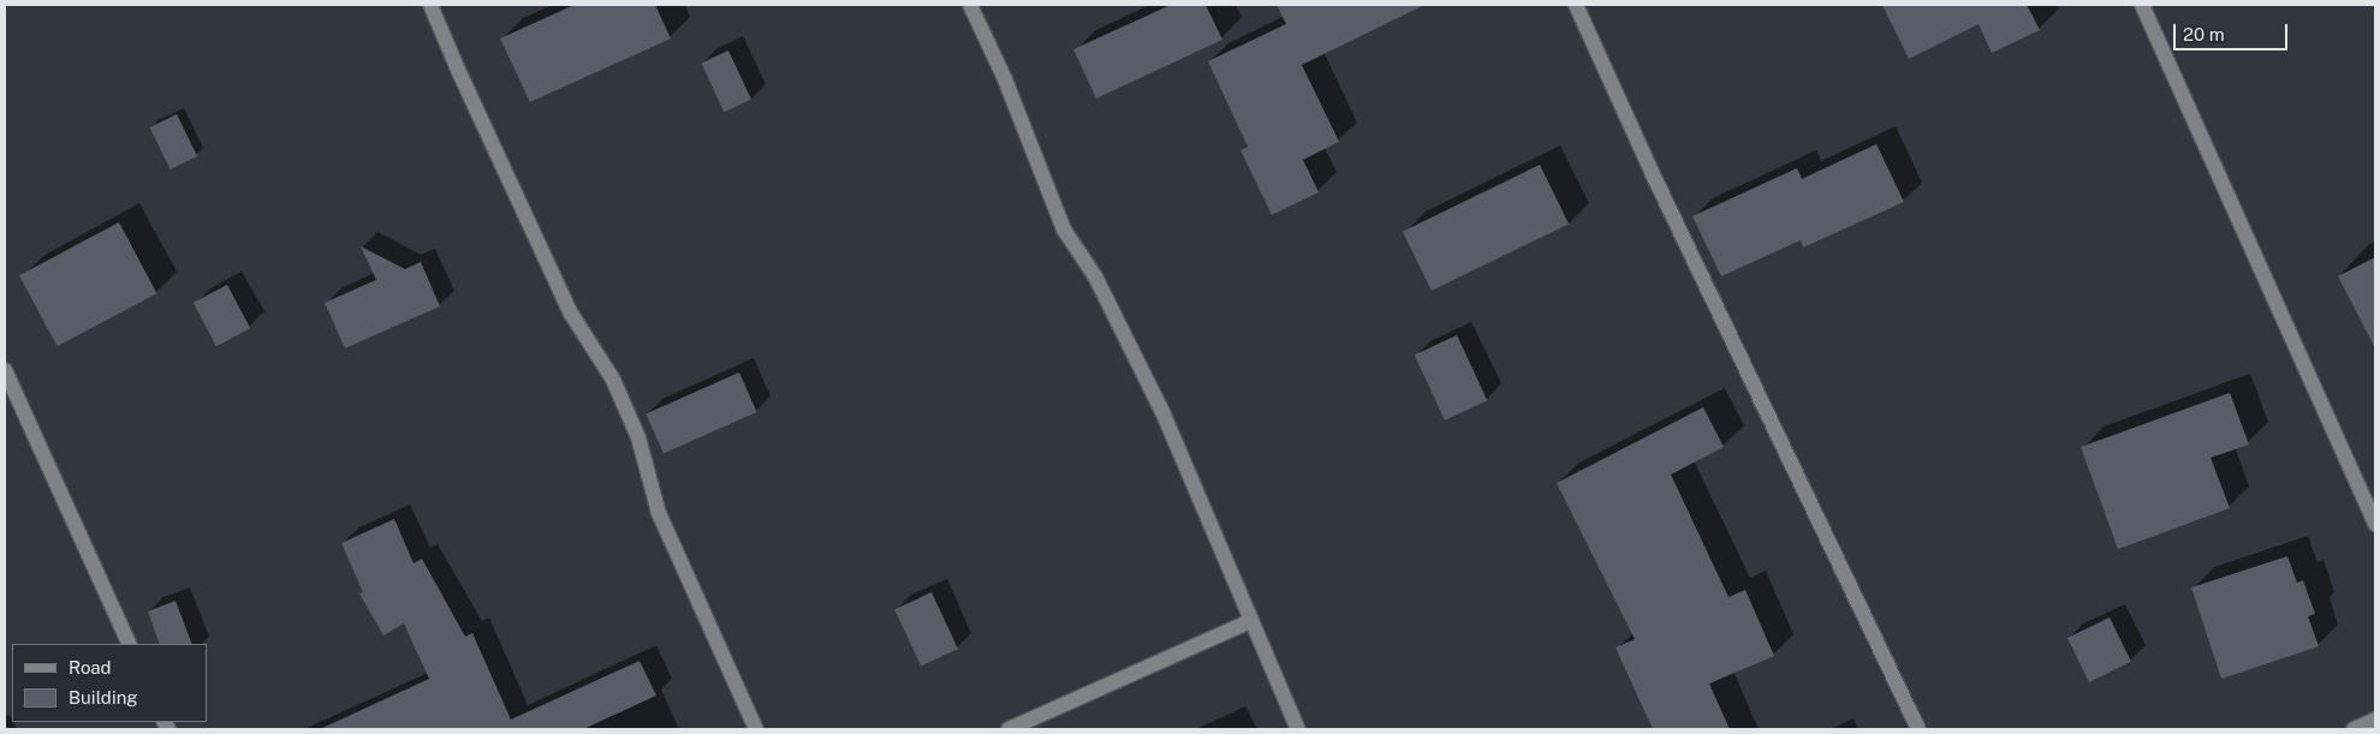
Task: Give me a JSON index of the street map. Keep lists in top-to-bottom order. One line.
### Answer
{"legend":["Road","Building"],"scale_bar":"20 m"}
